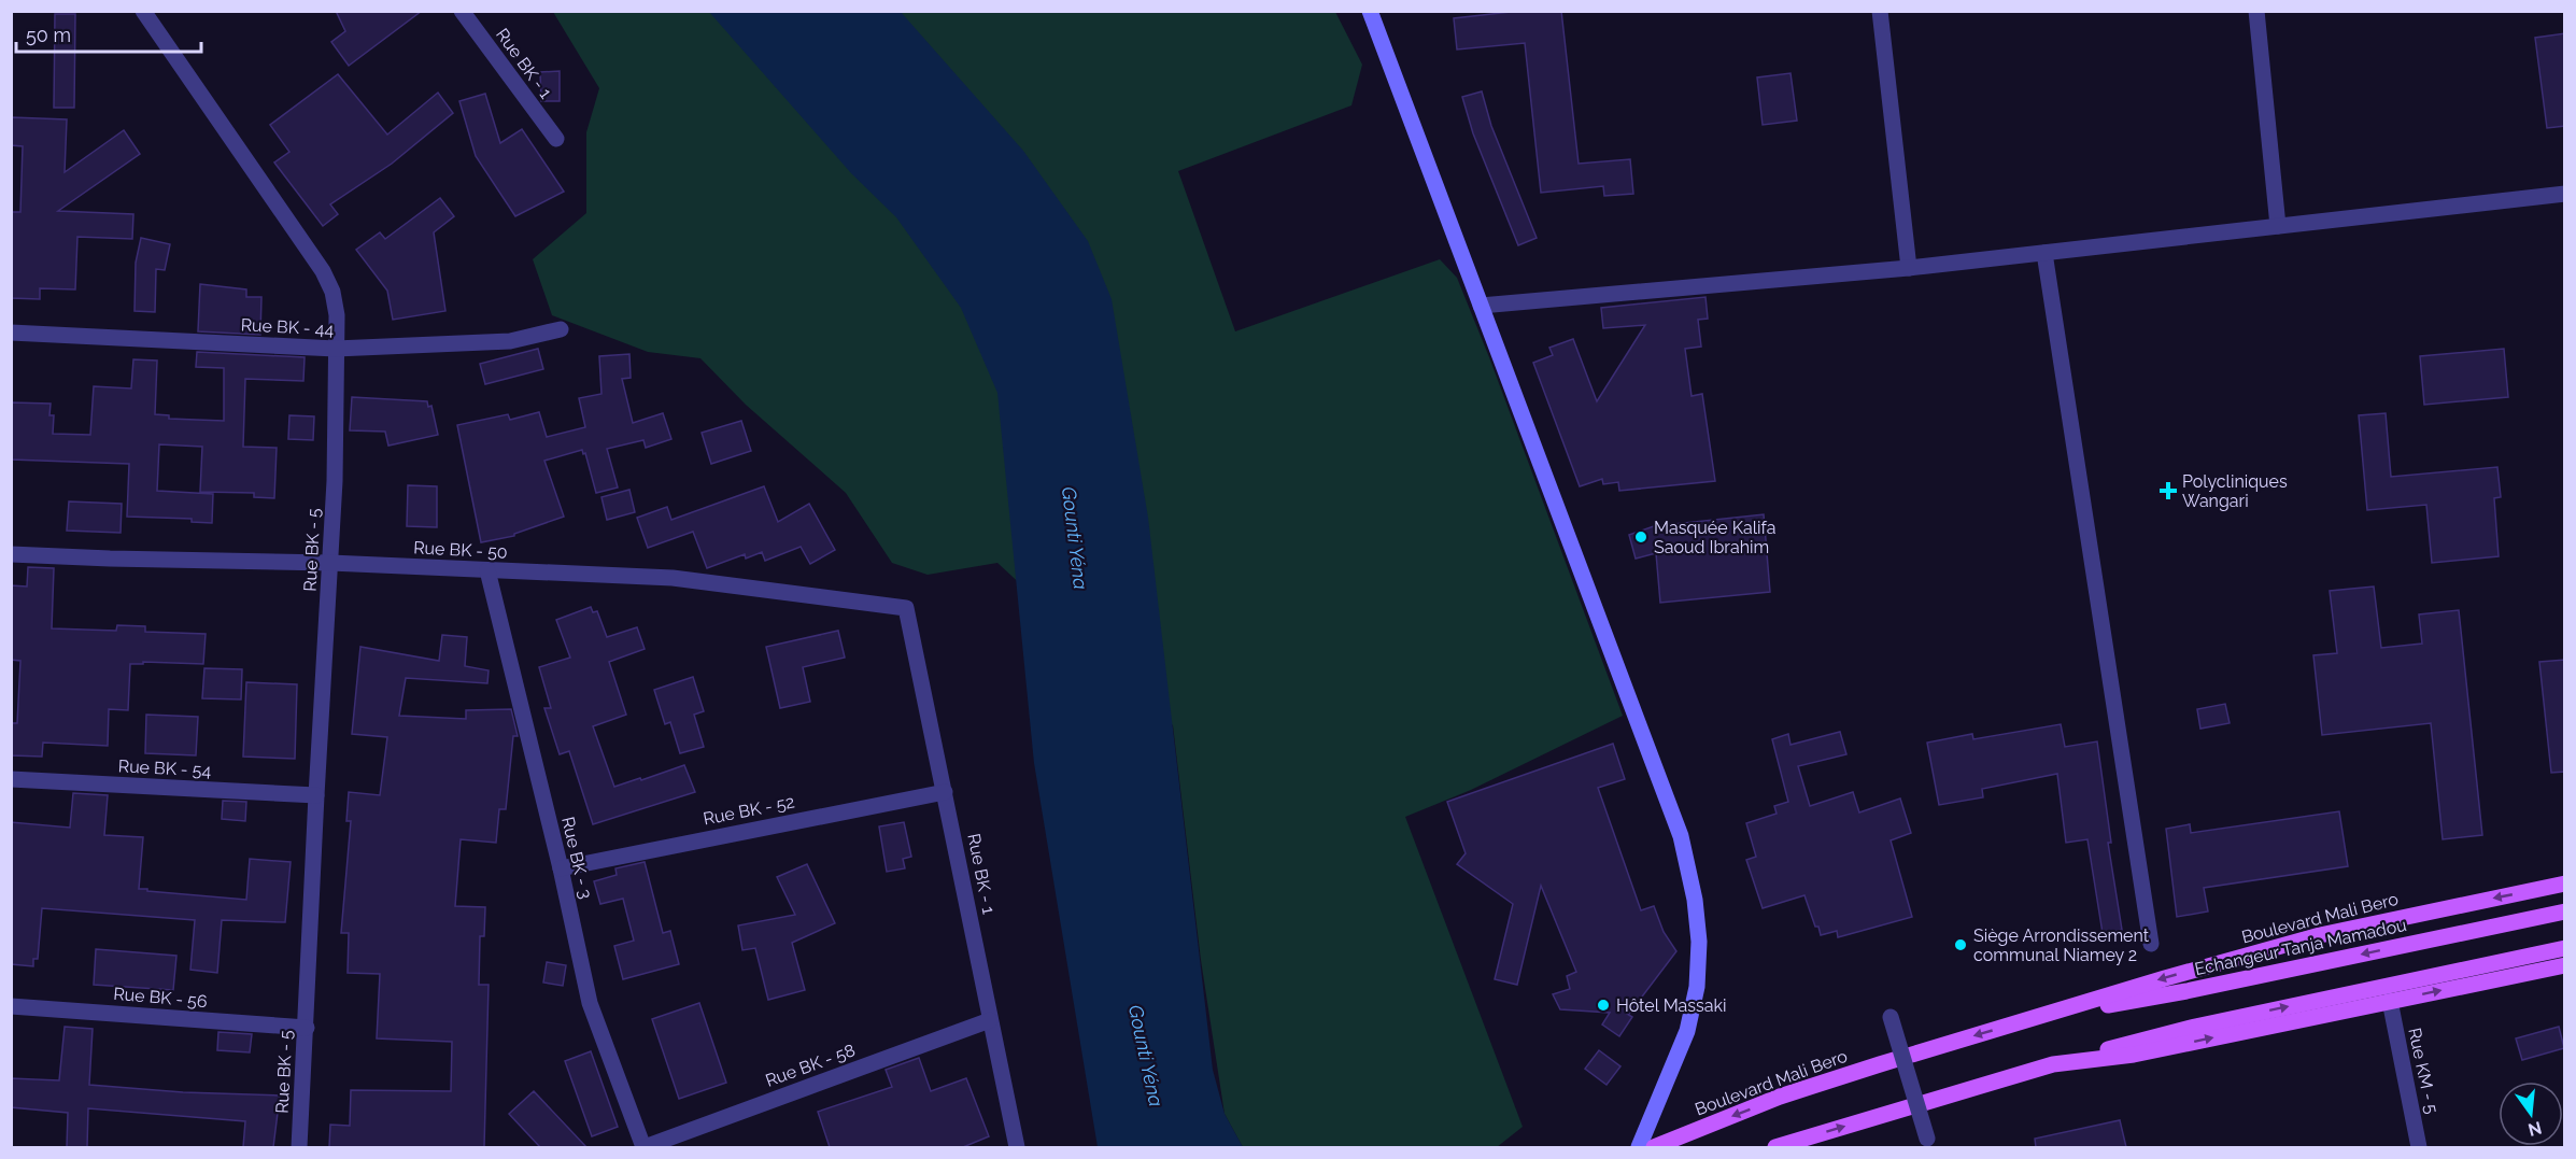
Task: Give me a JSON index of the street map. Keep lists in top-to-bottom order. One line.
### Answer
{"streets":{"main road":["Boulevard Mali Bero","Echangeur Tanja Mamadou"],"street":["Rue BK - 1","Rue BK - 44","Rue BK - 5","Rue BK - 50","Rue BK - 54","Rue BK - 52","Rue BK - 3","Rue BK - 56","Rue BK - 58","Rue KM - 5"]},"crossings":[["Rue BK - 1","Rue BK - 50"],["Rue BK - 1","Rue BK - 52"],["Rue BK - 1","Rue BK - 58"],["Rue BK - 44","Rue BK - 5"],["Rue BK - 5","Rue BK - 50"],["Rue BK - 5","Rue BK - 54"],["Rue BK - 5","Rue BK - 56"],["Rue BK - 50","Rue BK - 3"],["Rue BK - 52","Rue BK - 3"],["Rue BK - 3","Rue BK - 58"],["Boulevard Mali Bero","Echangeur Tanja Mamadou"]],"water":["Gounti Yéna"],"places":{"health":["Polycliniques Wangari"],"other":["Masquée Kalifa Saoud Ibrahim","Siège Arrondissement communal Niamey 2","Hôtel Massaki"]},"scale_bar":"50 m","north":"bottom"}
